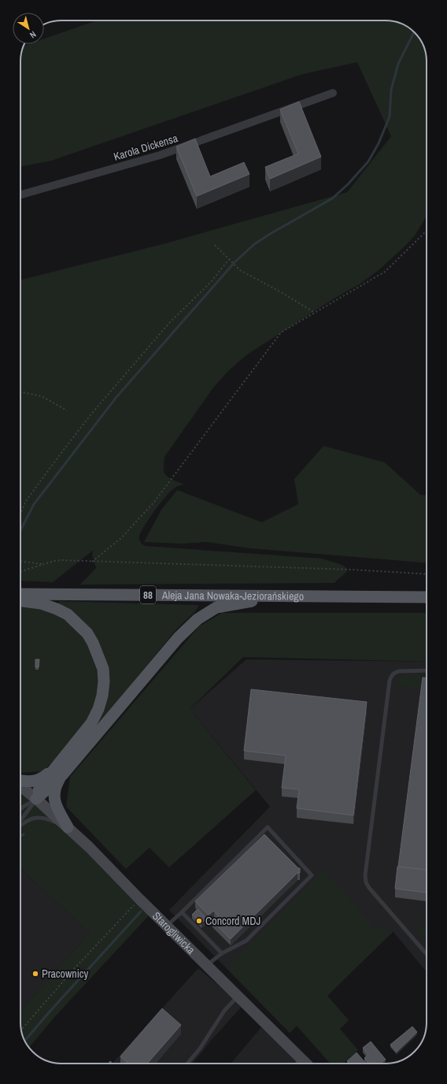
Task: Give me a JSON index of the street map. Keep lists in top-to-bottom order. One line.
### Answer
{"streets":{"main road":["88","Aleja Jana Nowaka-Jeziorańskiego"],"street":["Karola Dickensa","Starogliwicka"]},"places":["Concord MDJ","Pracownicy"],"north":"bottom right"}
